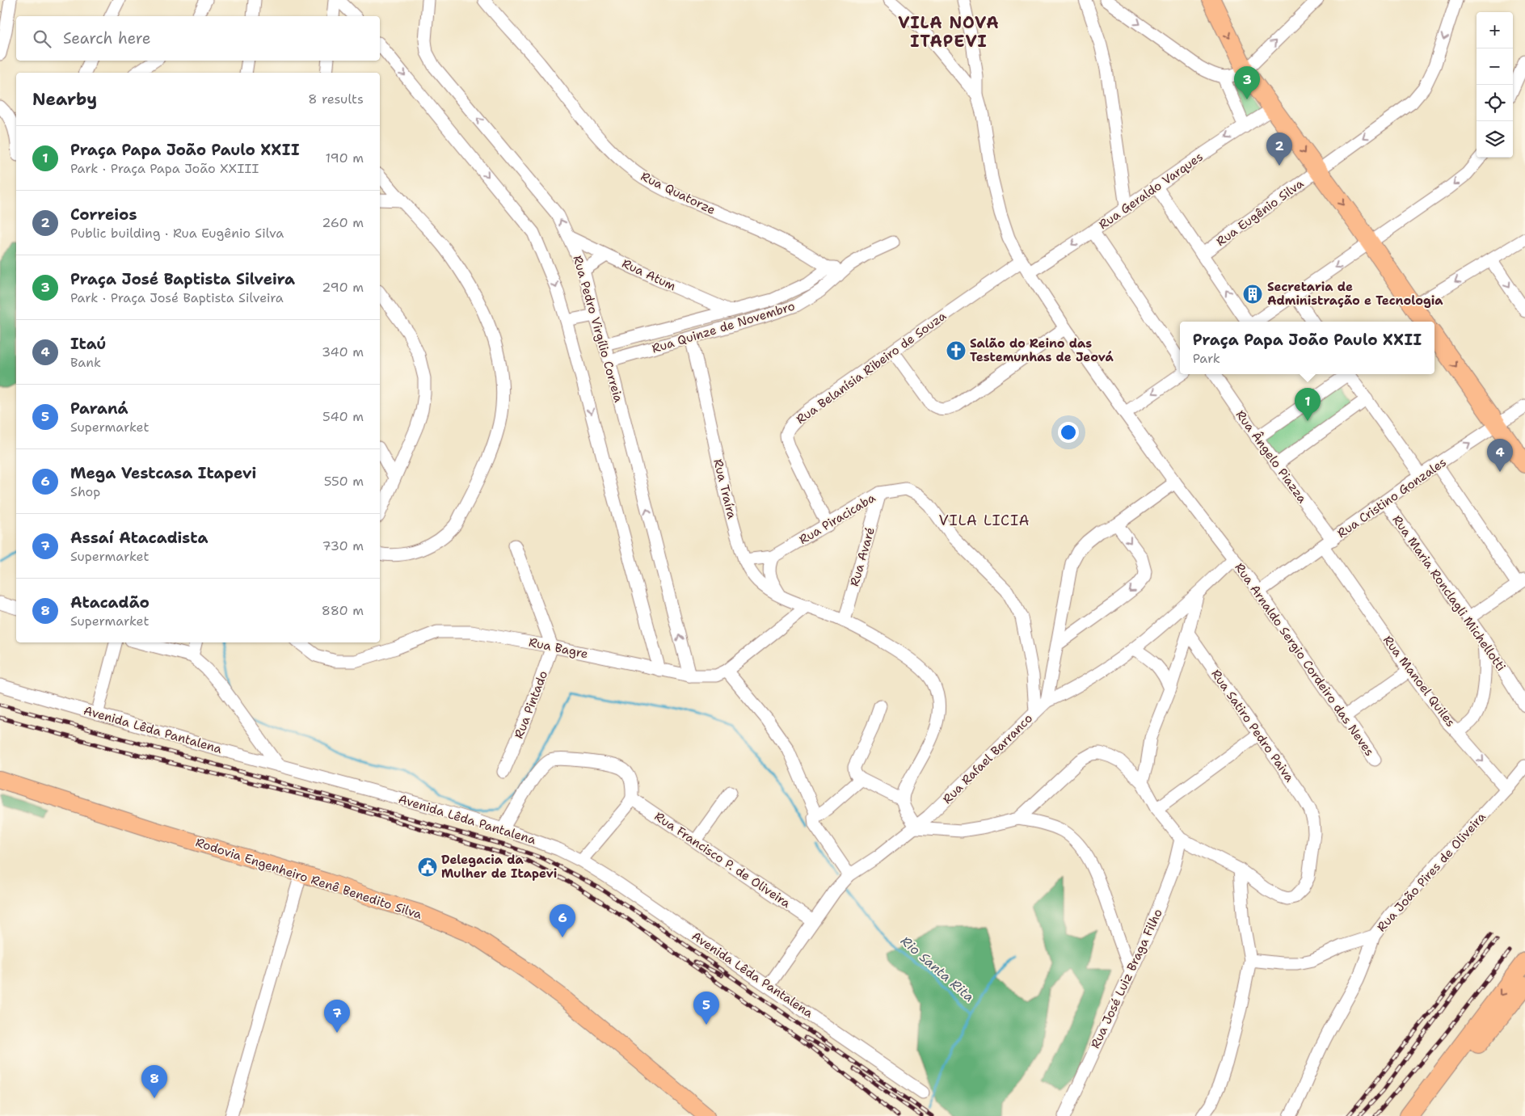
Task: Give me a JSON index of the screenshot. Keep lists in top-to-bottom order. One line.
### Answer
{"streets":{"main road":["Rodovia Engenheiro Renê Benedito Silva"],"street":["Rua Geraldo Varques","Rua Quatorze","Rua Eugênio Silva","Rua Atum","Rua Quinze de Novembro","Rua Pedro Virgílio Correia","Rua Belanísia Ribeiro de Souza","Rua Ângelo Piazza","Rua Traíra","Rua Cristino Gonzales","Rua Piracicaba","Rua Avaré","Rua Maria Ronclagli Michellotti","Rua Bagre","Rua Arnaldo Sergio Cordeiro das Neves","Rua Manoel Quiles","Rua Pintado","Rua Satiro Pedro Paiva","Avenida Lêda Pantalena","Rua Rafael Barranco","Rua Francisco P. de Oliveira","Rua João Pires de Oliveira","Rua José Luiz Braga Filho"]},"crossings":[["Rua Geraldo Varques","Rua Arnaldo Sergio Cordeiro das Neves"],["Rua Quatorze","Rua Quinze de Novembro"],["Rua Atum","Rua Quinze de Novembro"],["Rua Atum","Rua Pedro Virgílio Correia"],["Rua Quinze de Novembro","Rua Pedro Virgílio Correia"],["Rua Quinze de Novembro","Rua Traíra"],["Rua Pedro Virgílio Correia","Rua Bagre"],["Rua Belanísia Ribeiro de Souza","Rua Piracicaba"],["Rua Belanísia Ribeiro de Souza","Rua Arnaldo Sergio Cordeiro das Neves"],["Rua Ângelo Piazza","Rua Cristino Gonzales"],["Rua Ângelo Piazza","Rua Manoel Quiles"],["Rua Traíra","Rua Piracicaba"],["Rua Traíra","Rua Avaré"],["Rua Traíra","Rua Bagre"],["Rua Cristino Gonzales","Rua Maria Ronclagli Michellotti"],["Rua Cristino Gonzales","Rua Arnaldo Sergio Cordeiro das Neves"],["Rua Cristino Gonzales","Rua Manoel Quiles"],["Rua Piracicaba","Rua Avaré"],["Rua Piracicaba","Rua Rafael Barranco"],["Rua Maria Ronclagli Michellotti","Rua Manoel Quiles"],["Rua Bagre","Rua Pintado"],["Rua Arnaldo Sergio Cordeiro das Neves","Rua Rafael Barranco"],["Avenida Lêda Pantalena","Rua Rafael Barranco"],["Rua Rafael Barranco","Rua Francisco P. de Oliveira"]],"one_way":["Rua Geraldo Varques"],"districts":["VILA NOVA ITAPEVI","VILA LICIA"],"water":["Rio Santa Rita"],"places":{"building":["Secretaria de Administração e Tecnologia"],"church":["Salão do Reino das Testemunhas de Jeová"],"public building":["Delegacia da Mulher de Itapevi"]},"page":{"map_buttons":["+","−"],"search":"Search here","pins":["3","2","1","4","6","5","7","8"],"heading":["Nearby","8 results"],"list":[{"mark":"1","name":"Praça Papa João Paulo XXII","note":"Park · Praça Papa João XXIII","value":"190 m"},{"mark":"2","name":"Correios","note":"Public building · Rua Eugênio Silva","value":"260 m"},{"mark":"3","name":"Praça José Baptista Silveira","note":"Park · Praça José Baptista Silveira","value":"290 m"},{"mark":"4","name":"Itaú","note":"Bank","value":"340 m"},{"mark":"5","name":"Paraná","note":"Supermarket","value":"540 m"},{"mark":"6","name":"Mega Vestcasa Itapevi","note":"Shop","value":"550 m"},{"mark":"7","name":"Assaí Atacadista","note":"Supermarket","value":"730 m"},{"mark":"8","name":"Atacadão","note":"Supermarket","value":"880 m"}],"popup":["Praça Papa João Paulo XXII","Park"]}}
